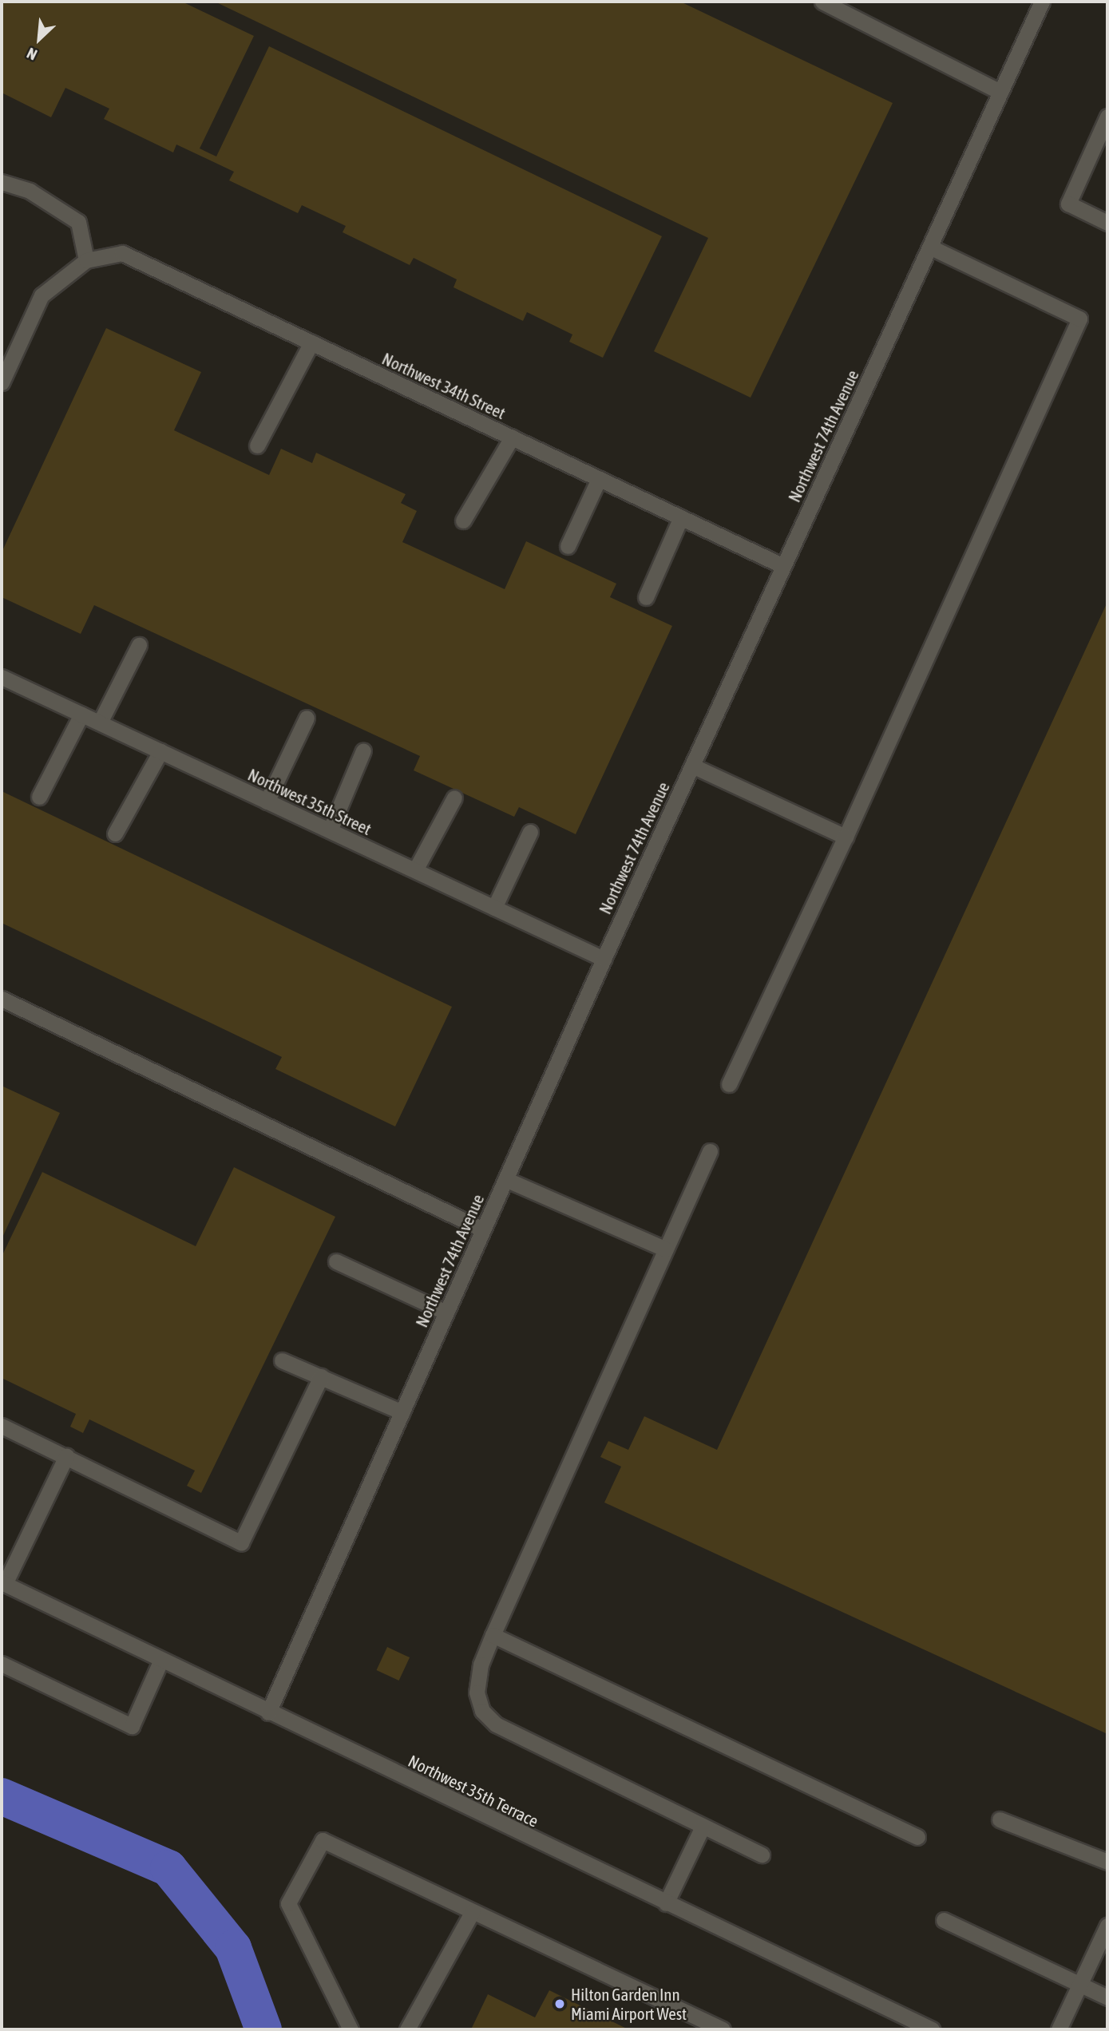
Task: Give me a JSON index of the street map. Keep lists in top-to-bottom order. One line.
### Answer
{"streets":{"street":["Northwest 34th Street","Northwest 74th Avenue","Northwest 35th Street","Northwest 35th Terrace"]},"crossings":[["Northwest 34th Street","Northwest 74th Avenue"],["Northwest 74th Avenue","Northwest 35th Street"],["Northwest 74th Avenue","Northwest 35th Terrace"]],"places":["Hilton Garden Inn Miami Airport West"],"north":"bottom left"}
